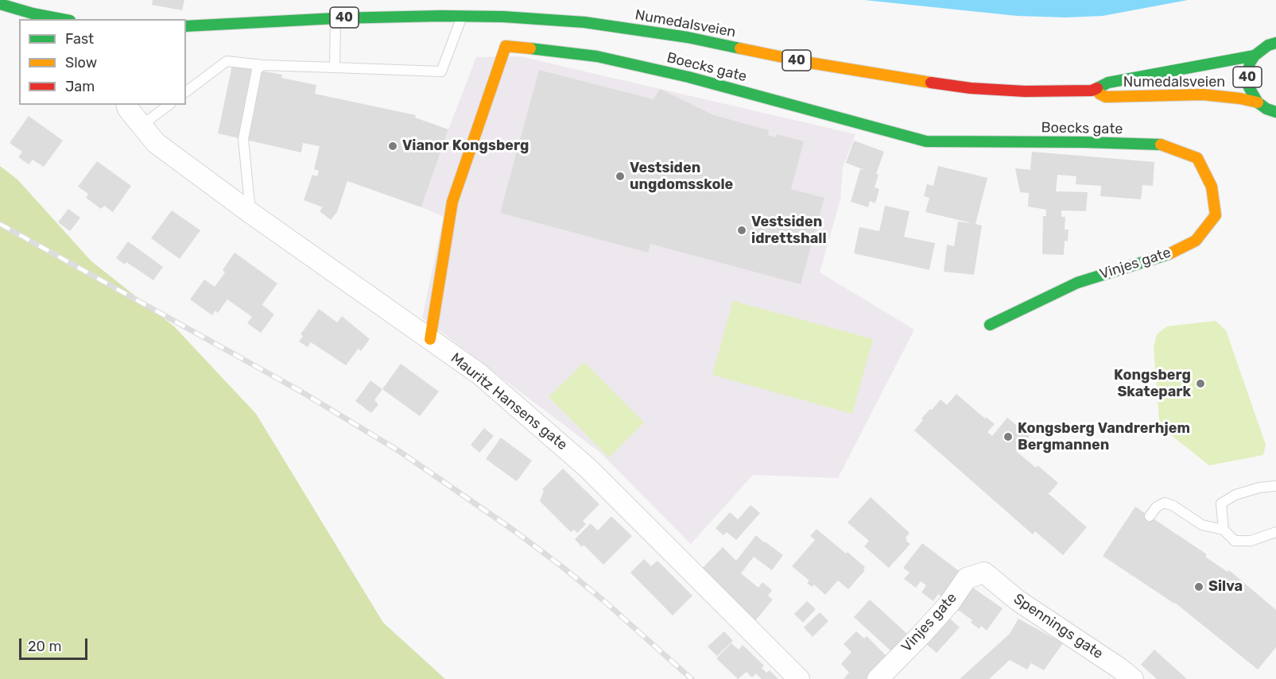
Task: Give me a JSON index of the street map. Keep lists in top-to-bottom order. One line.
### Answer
{"streets":{"main road":["40","Numedalsveien","Boecks gate","Vinjes gate"],"street":["Mauritz Hansens gate","Spennings gate"]},"crossings":[["40","Numedalsveien"],["Boecks gate","Vinjes gate"],["Boecks gate","Mauritz Hansens gate"],["Vinjes gate","Spennings gate"]],"places":["Vianor Kongsberg","Vestsiden ungdomsskole","Vestsiden idrettshall","Kongsberg Skatepark","Kongsberg Vandrerhjem Bergmannen","Silva"],"legend":["Fast","Slow","Jam"],"scale_bar":"20 m"}
